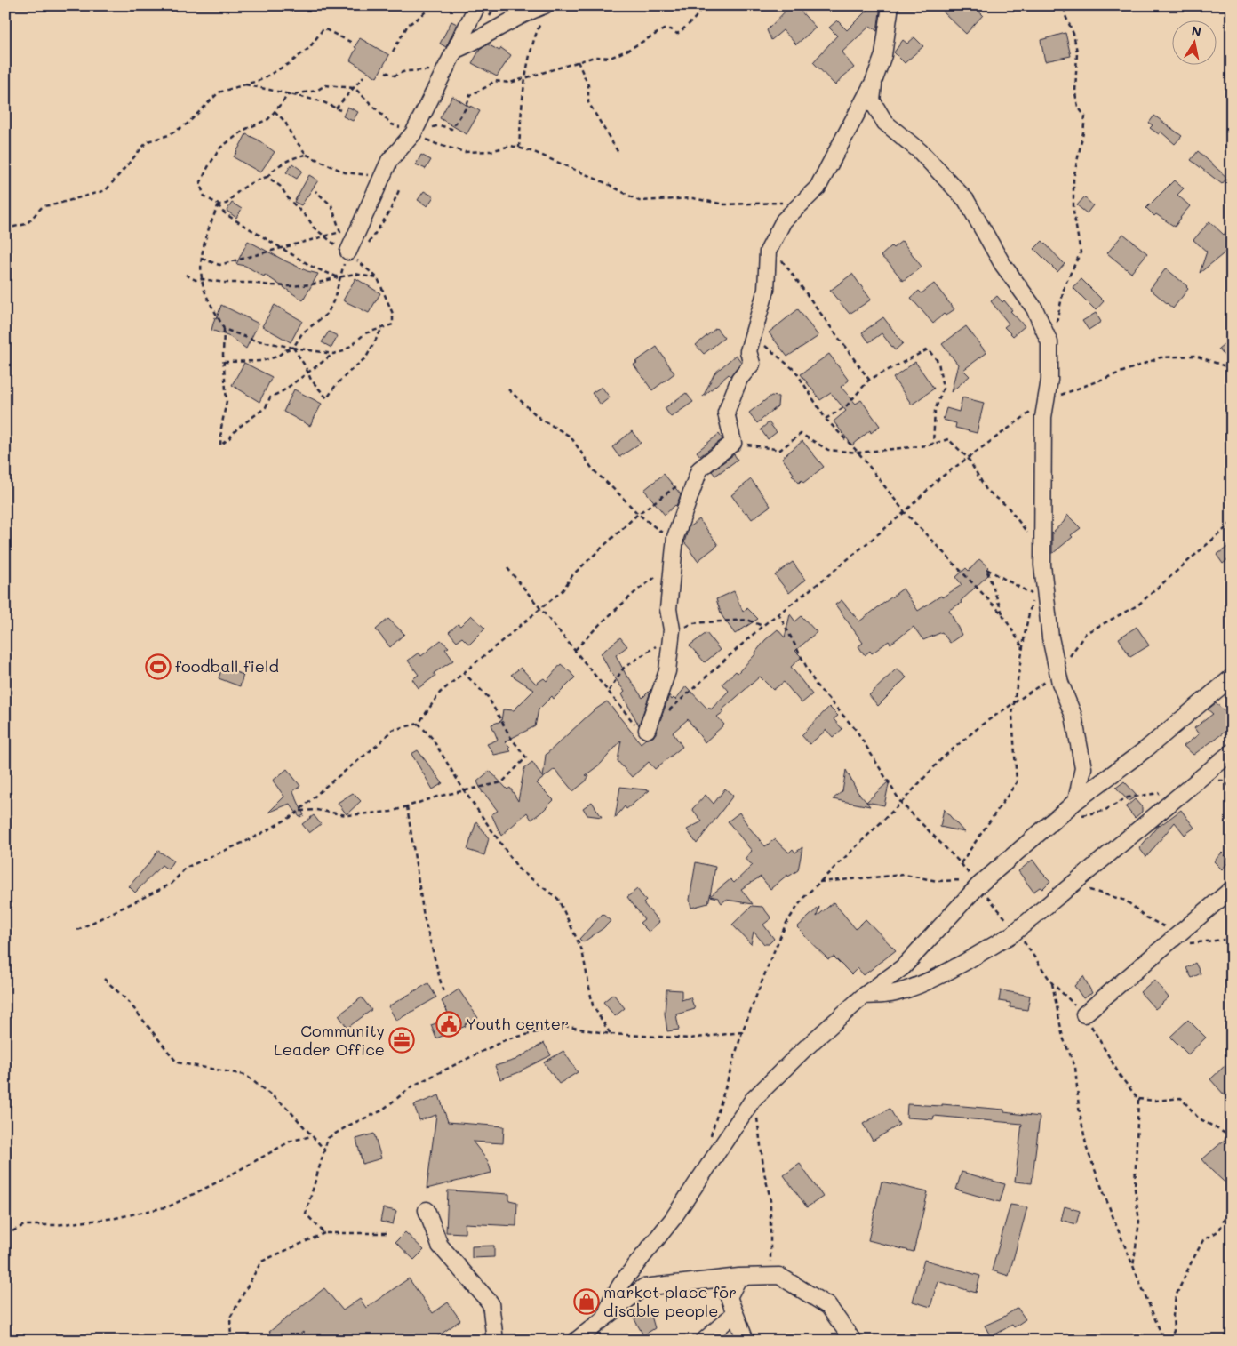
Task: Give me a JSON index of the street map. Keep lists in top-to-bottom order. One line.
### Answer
{"places":{"sports":["foodball field"],"public building":["Youth center"],"office":["Community Leader Office"],"shop":["market place for disable people"]},"north":"top"}
